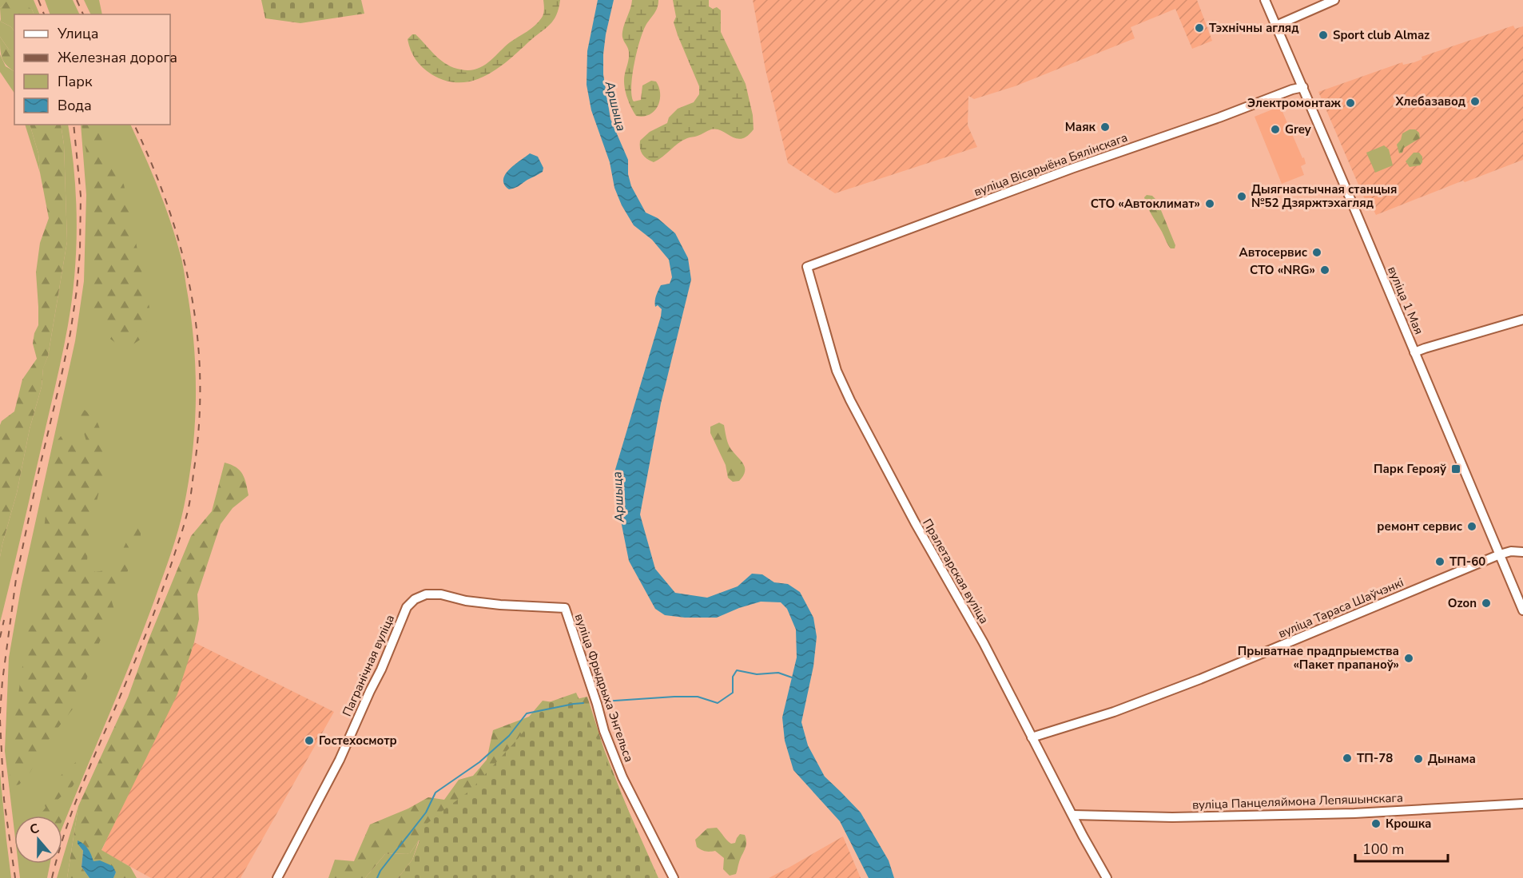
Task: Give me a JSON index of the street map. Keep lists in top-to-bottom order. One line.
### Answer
{"streets":{"street":["вуліца Вісарыёна Бялінскага","вуліца 1 Мая","Пралетарская вуліца","вуліца Тараса Шаўчэнкі","Пагранічная вуліца","вуліца Фрыдрыха Энгельса","вуліца Панцеляймона Лепяшынскага"]},"crossings":[["вуліца Вісарыёна Бялінскага","вуліца 1 Мая"],["вуліца Вісарыёна Бялінскага","Пралетарская вуліца"],["вуліца 1 Мая","вуліца Тараса Шаўчэнкі"],["Пралетарская вуліца","вуліца Тараса Шаўчэнкі"],["Пралетарская вуліца","вуліца Панцеляймона Лепяшынскага"],["Пагранічная вуліца","вуліца Фрыдрыха Энгельса"]],"water":["Аршыца"],"places":{"other":["Тэхнічны агляд","Sport club Almaz","Хлебазавод","Электромонтаж","Маяк","Grey","Дыягнастычная станцыя №52 Дзяржтэхагляд","СТО «Автоклимат»","Автосервис","СТО «NRG»","ремонт сервис","ТП-60","Ozon","Прыватнае прадпрыемства «Пакет прапаноў»","Гостехосмотр","ТП-78","Дынама","Крошка"],"transit":["Парк Герояў"]},"legend":["Улица","Железная дорога","Парк","Вода"],"scale_bar":"100 m","north":"top"}
